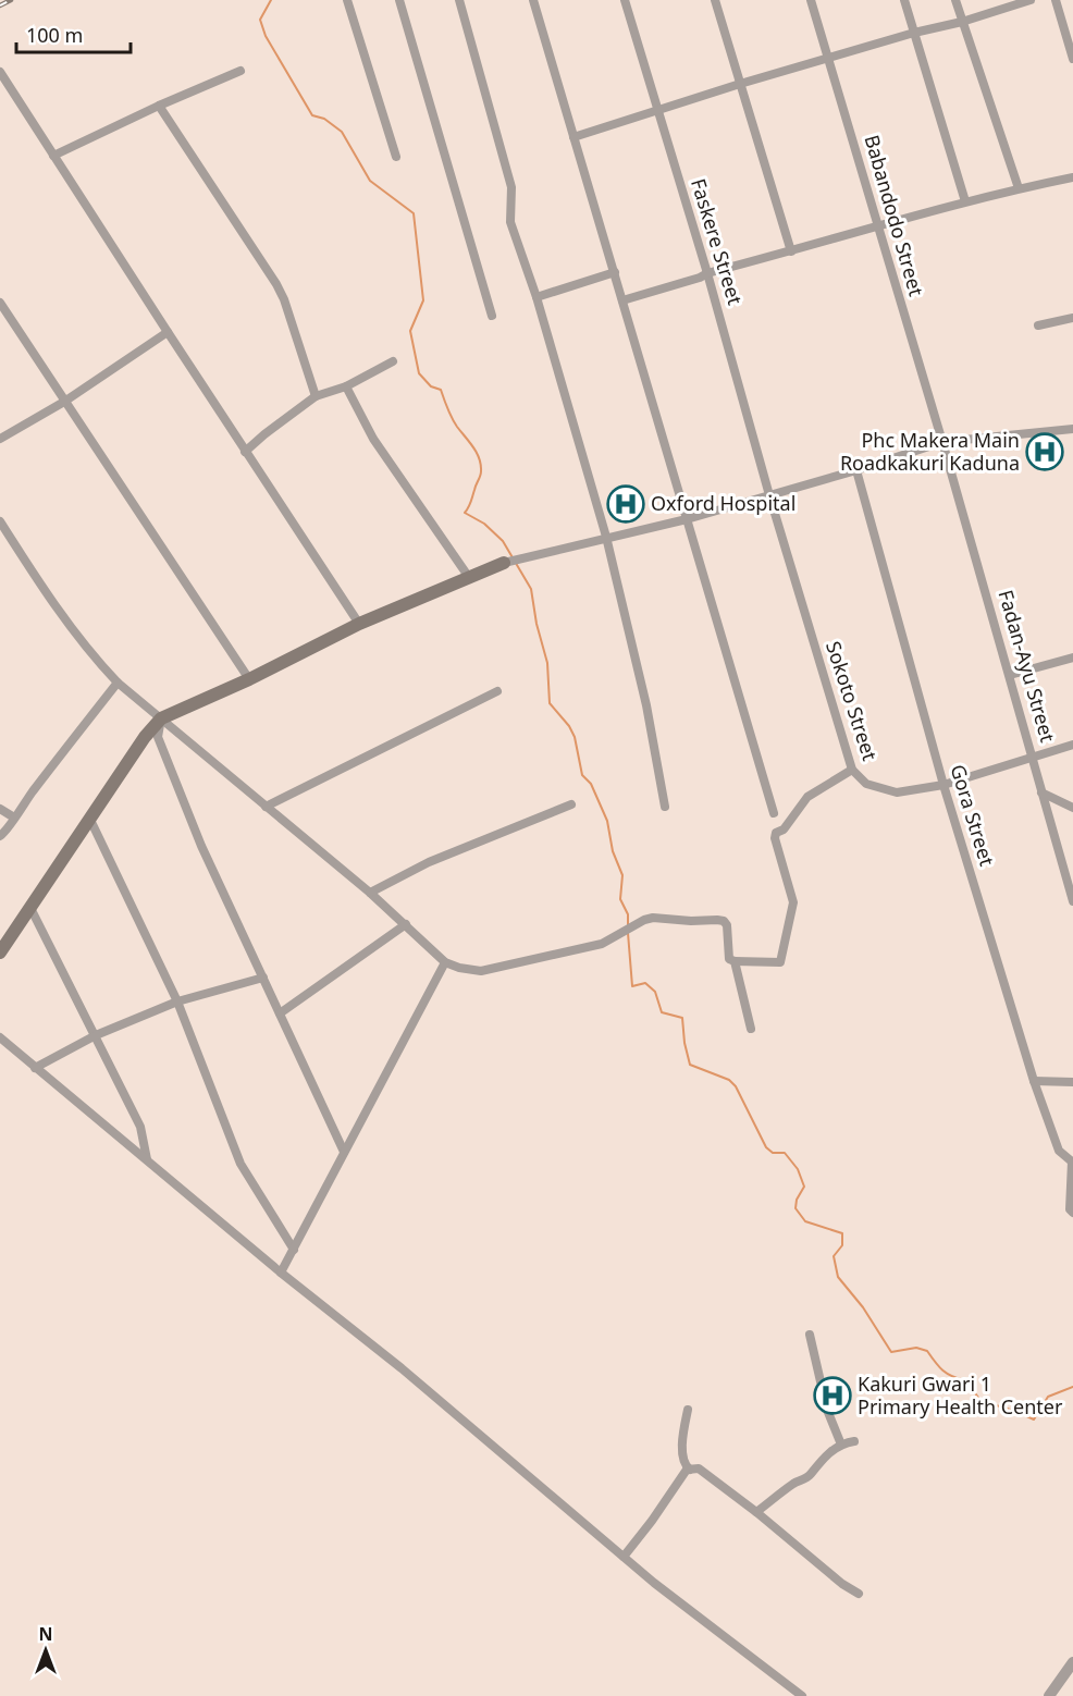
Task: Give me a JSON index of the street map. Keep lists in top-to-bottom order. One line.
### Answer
{"streets":{"street":["Babandodo Street","Faskere Street","Fadan-Ayu Street","Sokoto Street","Gora Street"]},"crossings":[["Babandodo Street","Fadan-Ayu Street"],["Faskere Street","Sokoto Street"],["Fadan-Ayu Street","Sokoto Street"],["Sokoto Street","Gora Street"]],"places":{"hospital":["Phc Makera Main Roadkakuri Kaduna","Oxford Hospital","Kakuri Gwari 1 Primary Health Center"]},"scale_bar":"100 m","north":"top"}
